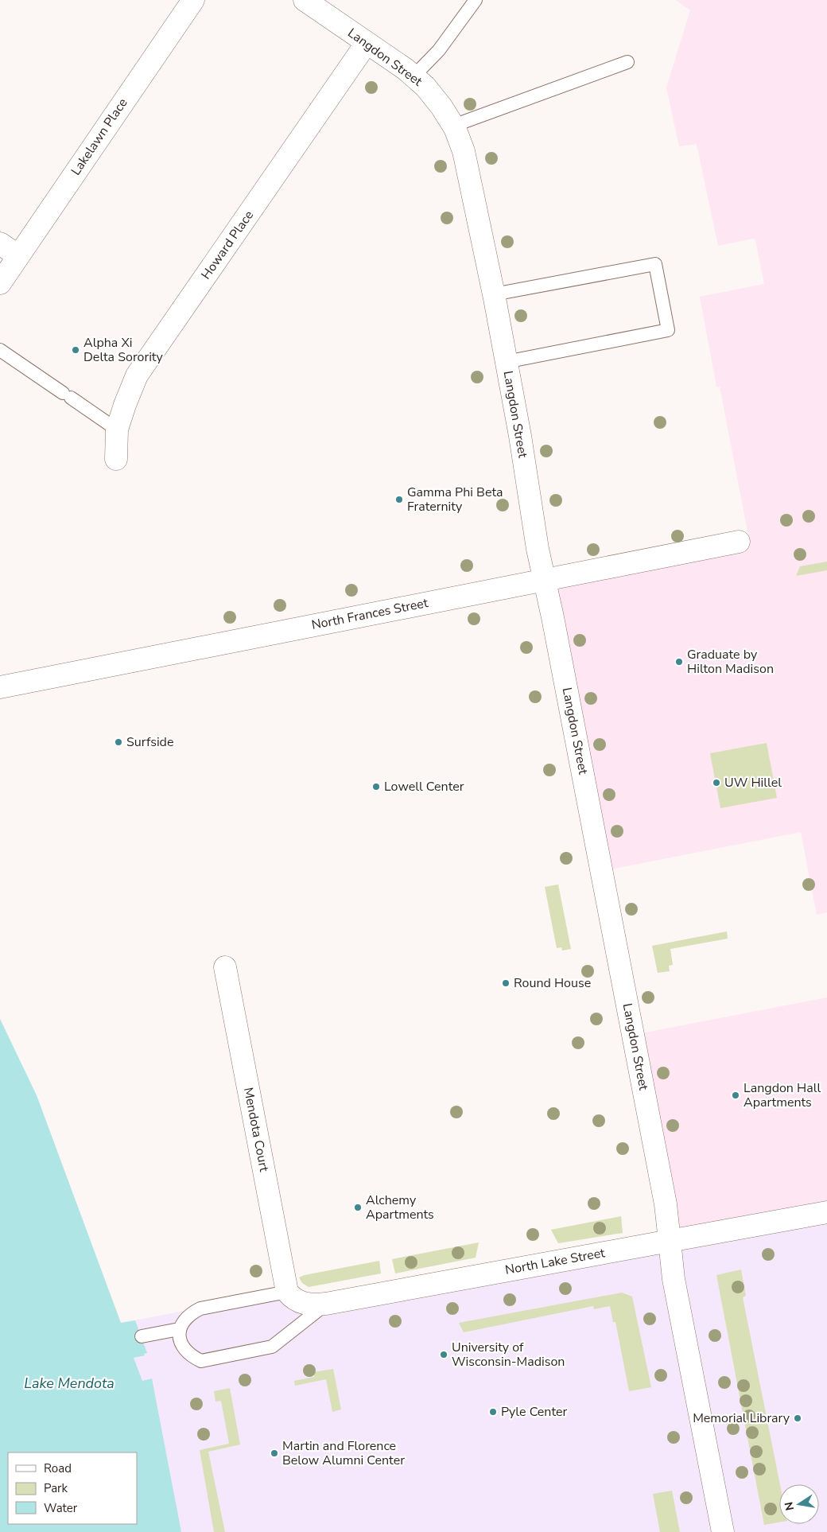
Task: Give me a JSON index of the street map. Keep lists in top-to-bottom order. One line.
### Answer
{"streets":{"street":["Langdon Street","Lakelawn Place","Howard Place","North Frances Street","Mendota Court","North Lake Street"]},"crossings":[["Langdon Street","Howard Place"],["Langdon Street","North Frances Street"],["Langdon Street","North Lake Street"],["Mendota Court","North Lake Street"]],"water":["Lake Mendota"],"places":["Alpha Xi Delta Sorority","Gamma Phi Beta Fraternity","Graduate by Hilton Madison","Surfside","UW Hillel","Lowell Center","Round House","Langdon Hall Apartments","Alchemy Apartments","University of Wisconsin-Madison","Pyle Center","Memorial Library","Martin and Florence Below Alumni Center"],"legend":["Road","Park","Water"],"north":"left"}
